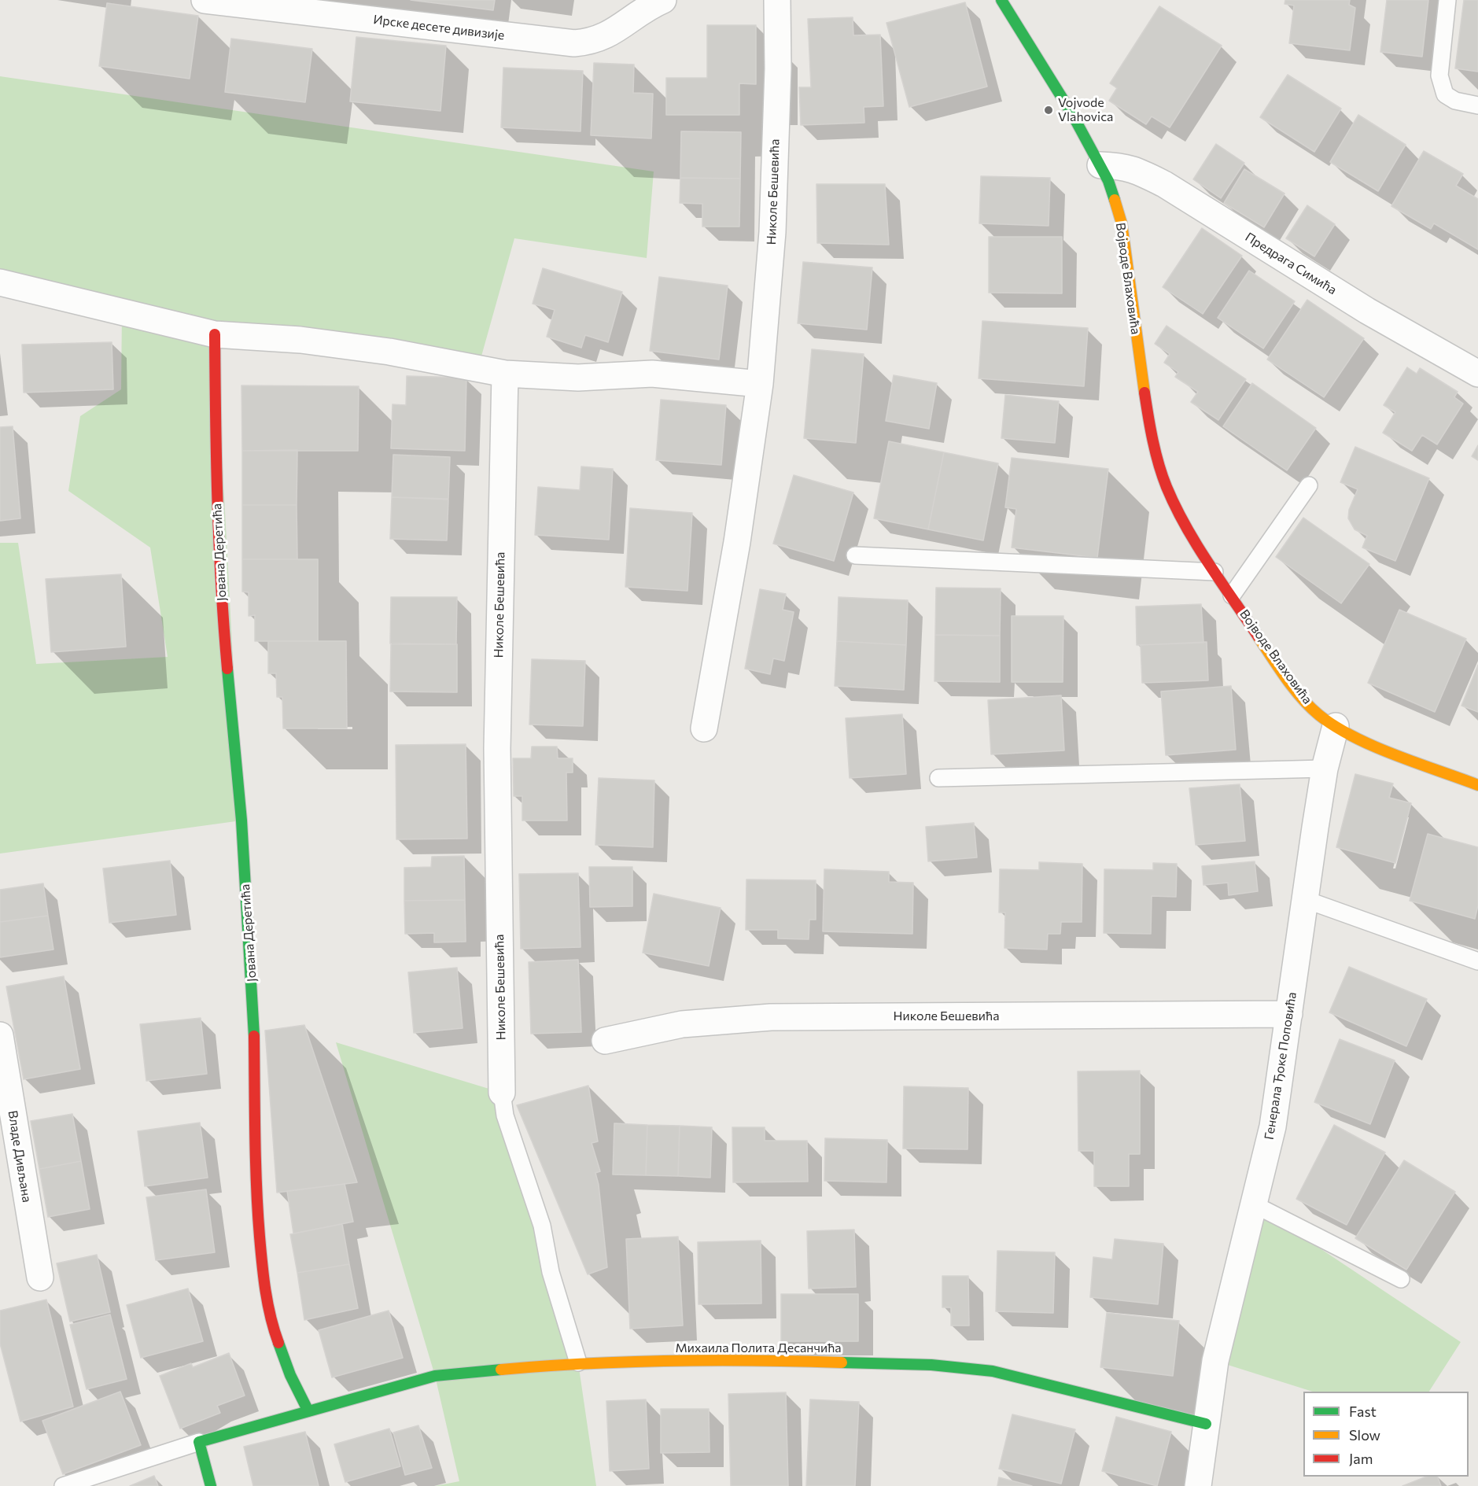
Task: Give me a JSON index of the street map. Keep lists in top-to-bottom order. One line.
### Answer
{"streets":{"street":["Ирске десете дивизије","Николе Бешевића","Предрага Симића","Војводе Влаховића","Јована Деретића","Генерала Ђоке Поповића","Владе Дивљана","Михаила Полита Десанчића"]},"crossings":[["Николе Бешевића","Генерала Ђоке Поповића"],["Предрага Симића","Војводе Влаховића"],["Војводе Влаховића","Генерала Ђоке Поповића"],["Јована Деретића","Михаила Полита Десанчића"],["Генерала Ђоке Поповића","Михаила Полита Десанчића"]],"places":["Vojvode Vlahovica"],"legend":["Fast","Slow","Jam"]}
